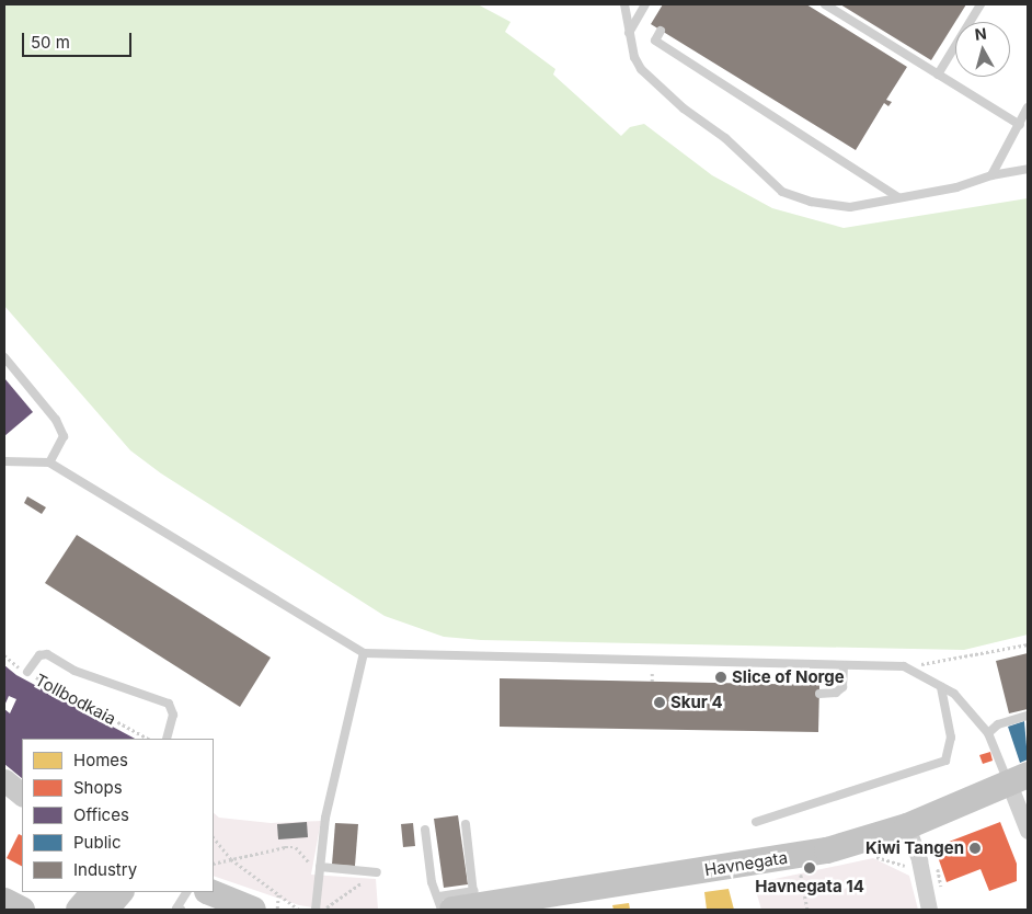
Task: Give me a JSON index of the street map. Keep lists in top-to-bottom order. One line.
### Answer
{"streets":{"main road":["Havnegata"],"path":["Tollbodkaia"]},"places":["Slice of Norge","Skur 4","Kiwi Tangen","Havnegata 14"],"legend":["Homes","Shops","Offices","Public","Industry"],"scale_bar":"50 m","north":"top"}
